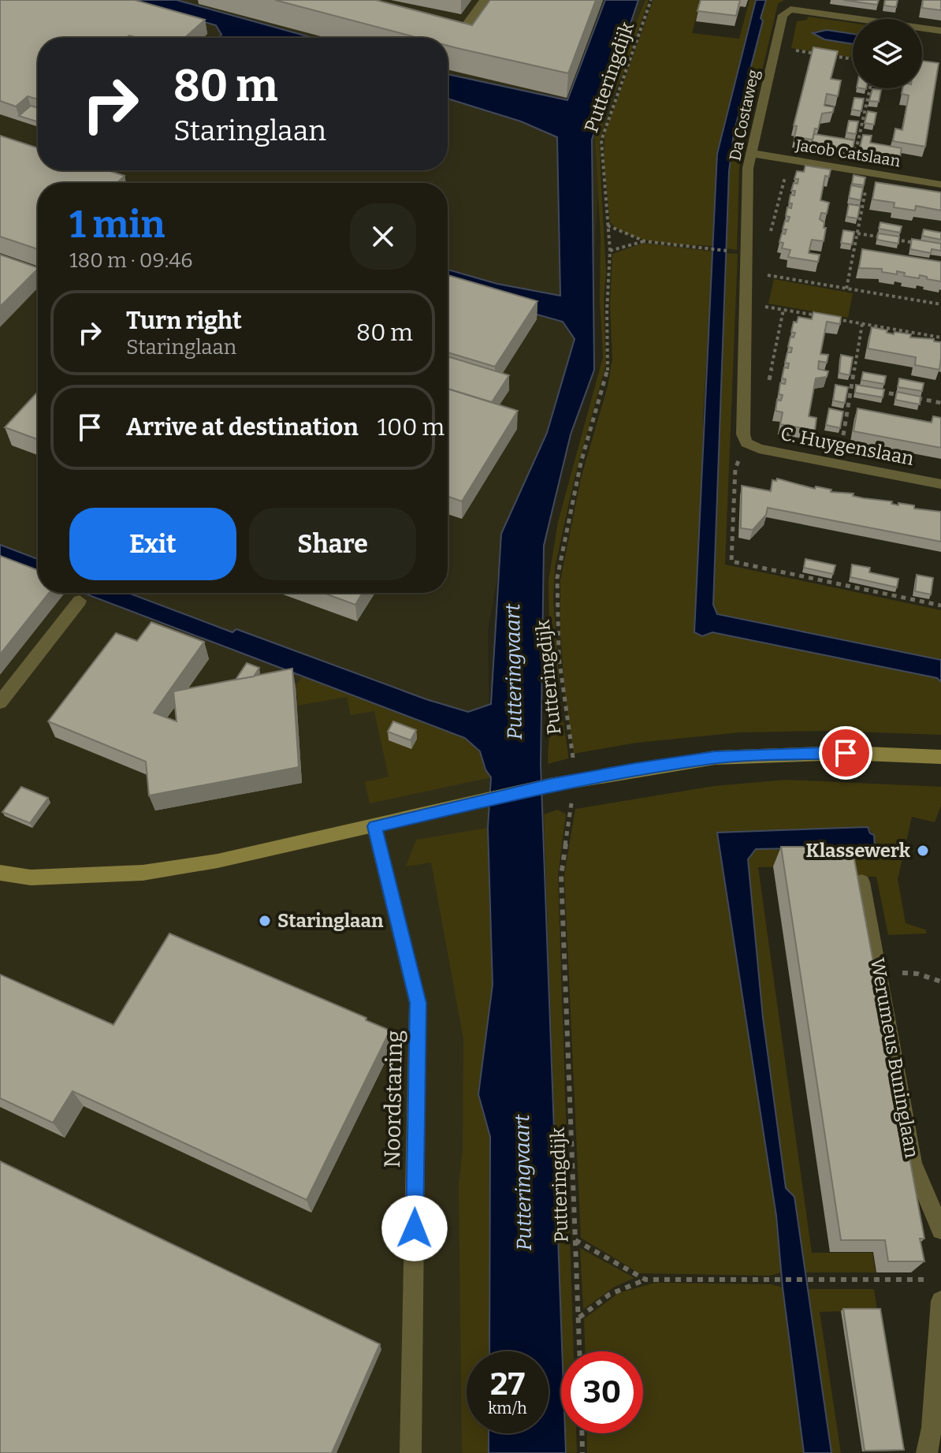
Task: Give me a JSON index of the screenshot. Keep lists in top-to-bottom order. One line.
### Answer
{"streets":{"street":["Da Costaweg","Jacob Catslaan","C. Huygenslaan","Werumeus Buninglaan","Noordstaring"],"path":["Putteringdijk"]},"crossings":[["Da Costaweg","Jacob Catslaan"],["Da Costaweg","C. Huygenslaan"]],"water":["Putteringvaart"],"places":["Klassewerk","Staringlaan"],"page":{"turn":["80 m","Staringlaan"],"heading":["1 min","180 m · 09:46"],"list":[{"name":"Turn right","note":"Staringlaan","value":"80 m"},{"name":"Arrive at destination","value":"100 m"}],"buttons":["Exit","Share"],"speed":"27 km/h","limit":"30"}}
